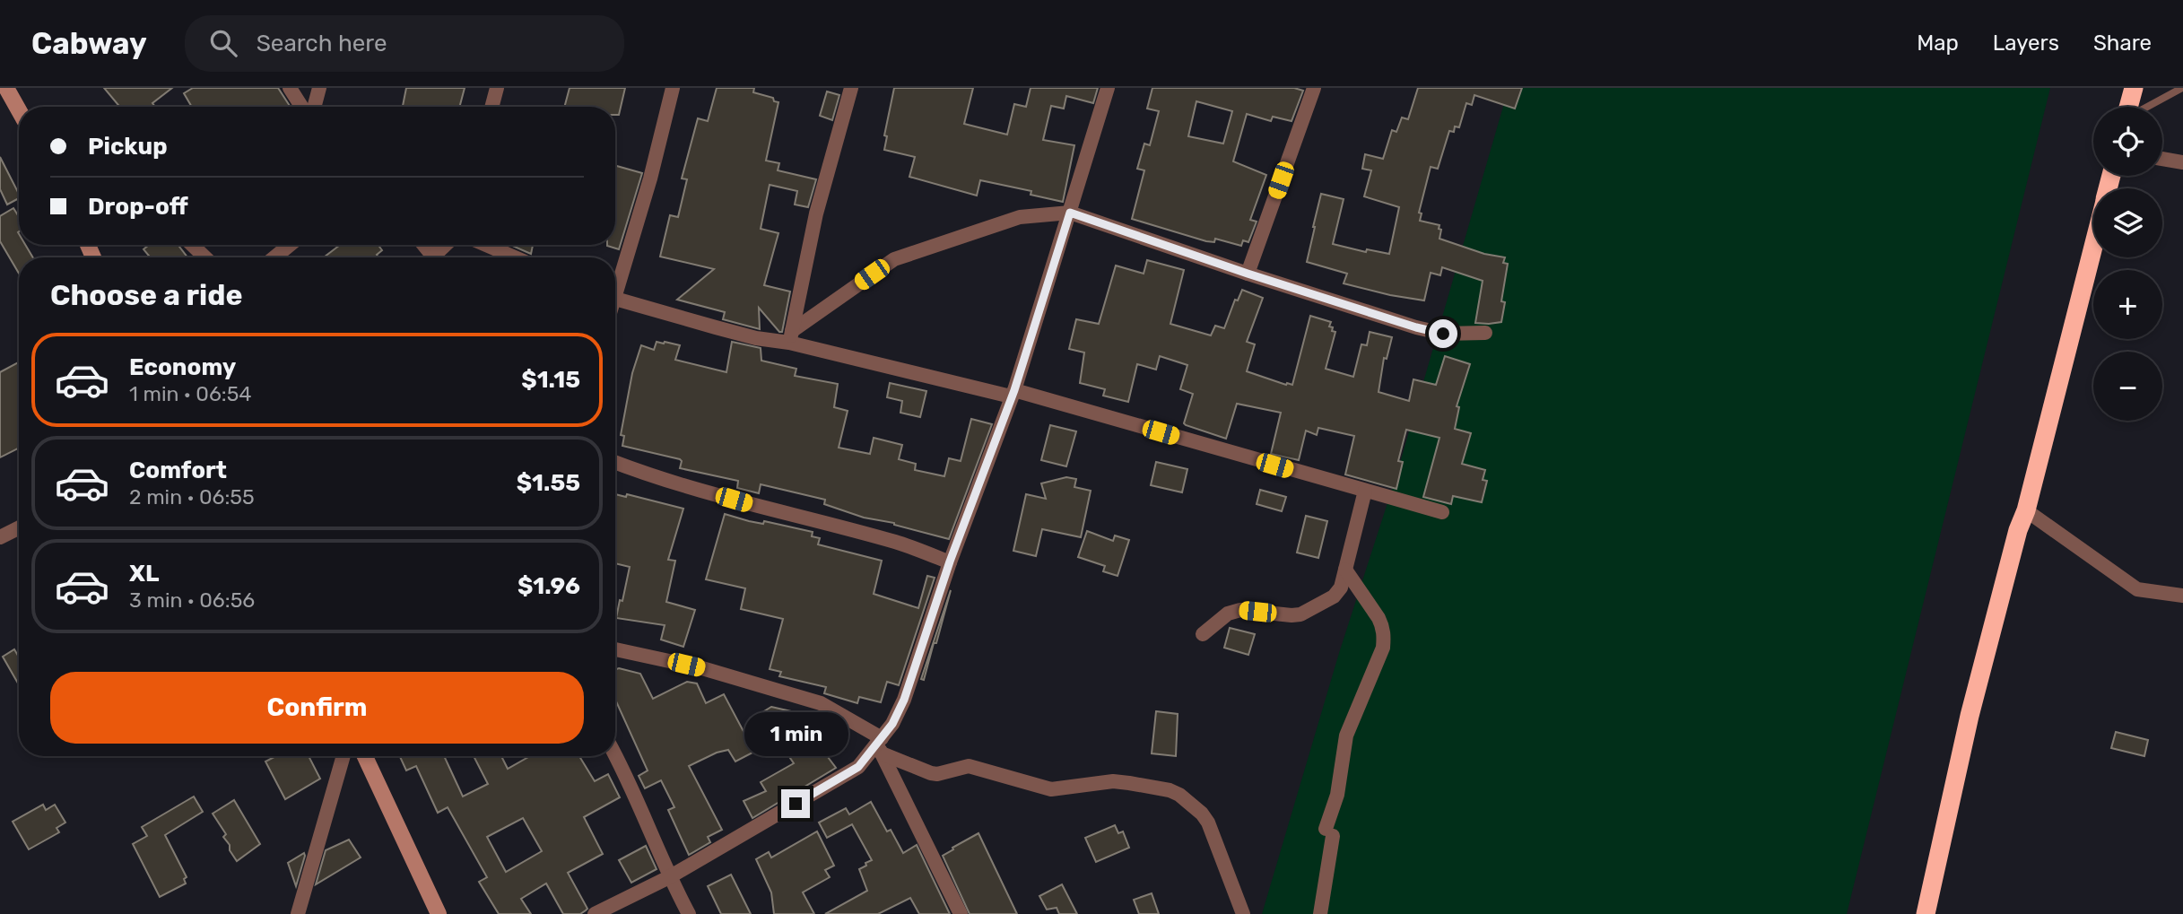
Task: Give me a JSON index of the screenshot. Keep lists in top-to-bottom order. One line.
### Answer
{"page":{"header":"Cabway","search":"Search here","nav":["Map","Layers","Share"],"map_buttons":["+","−"],"banner":["Pickup","Drop-off"],"heading":"Choose a ride","list":[{"name":"Economy","note":"1 min · 06:54","value":"$1.15"},{"name":"Comfort","note":"2 min · 06:55","value":"$1.55"},{"name":"XL","note":"3 min · 06:56","value":"$1.96"}],"buttons":"Confirm","bubble":"1 min"}}
